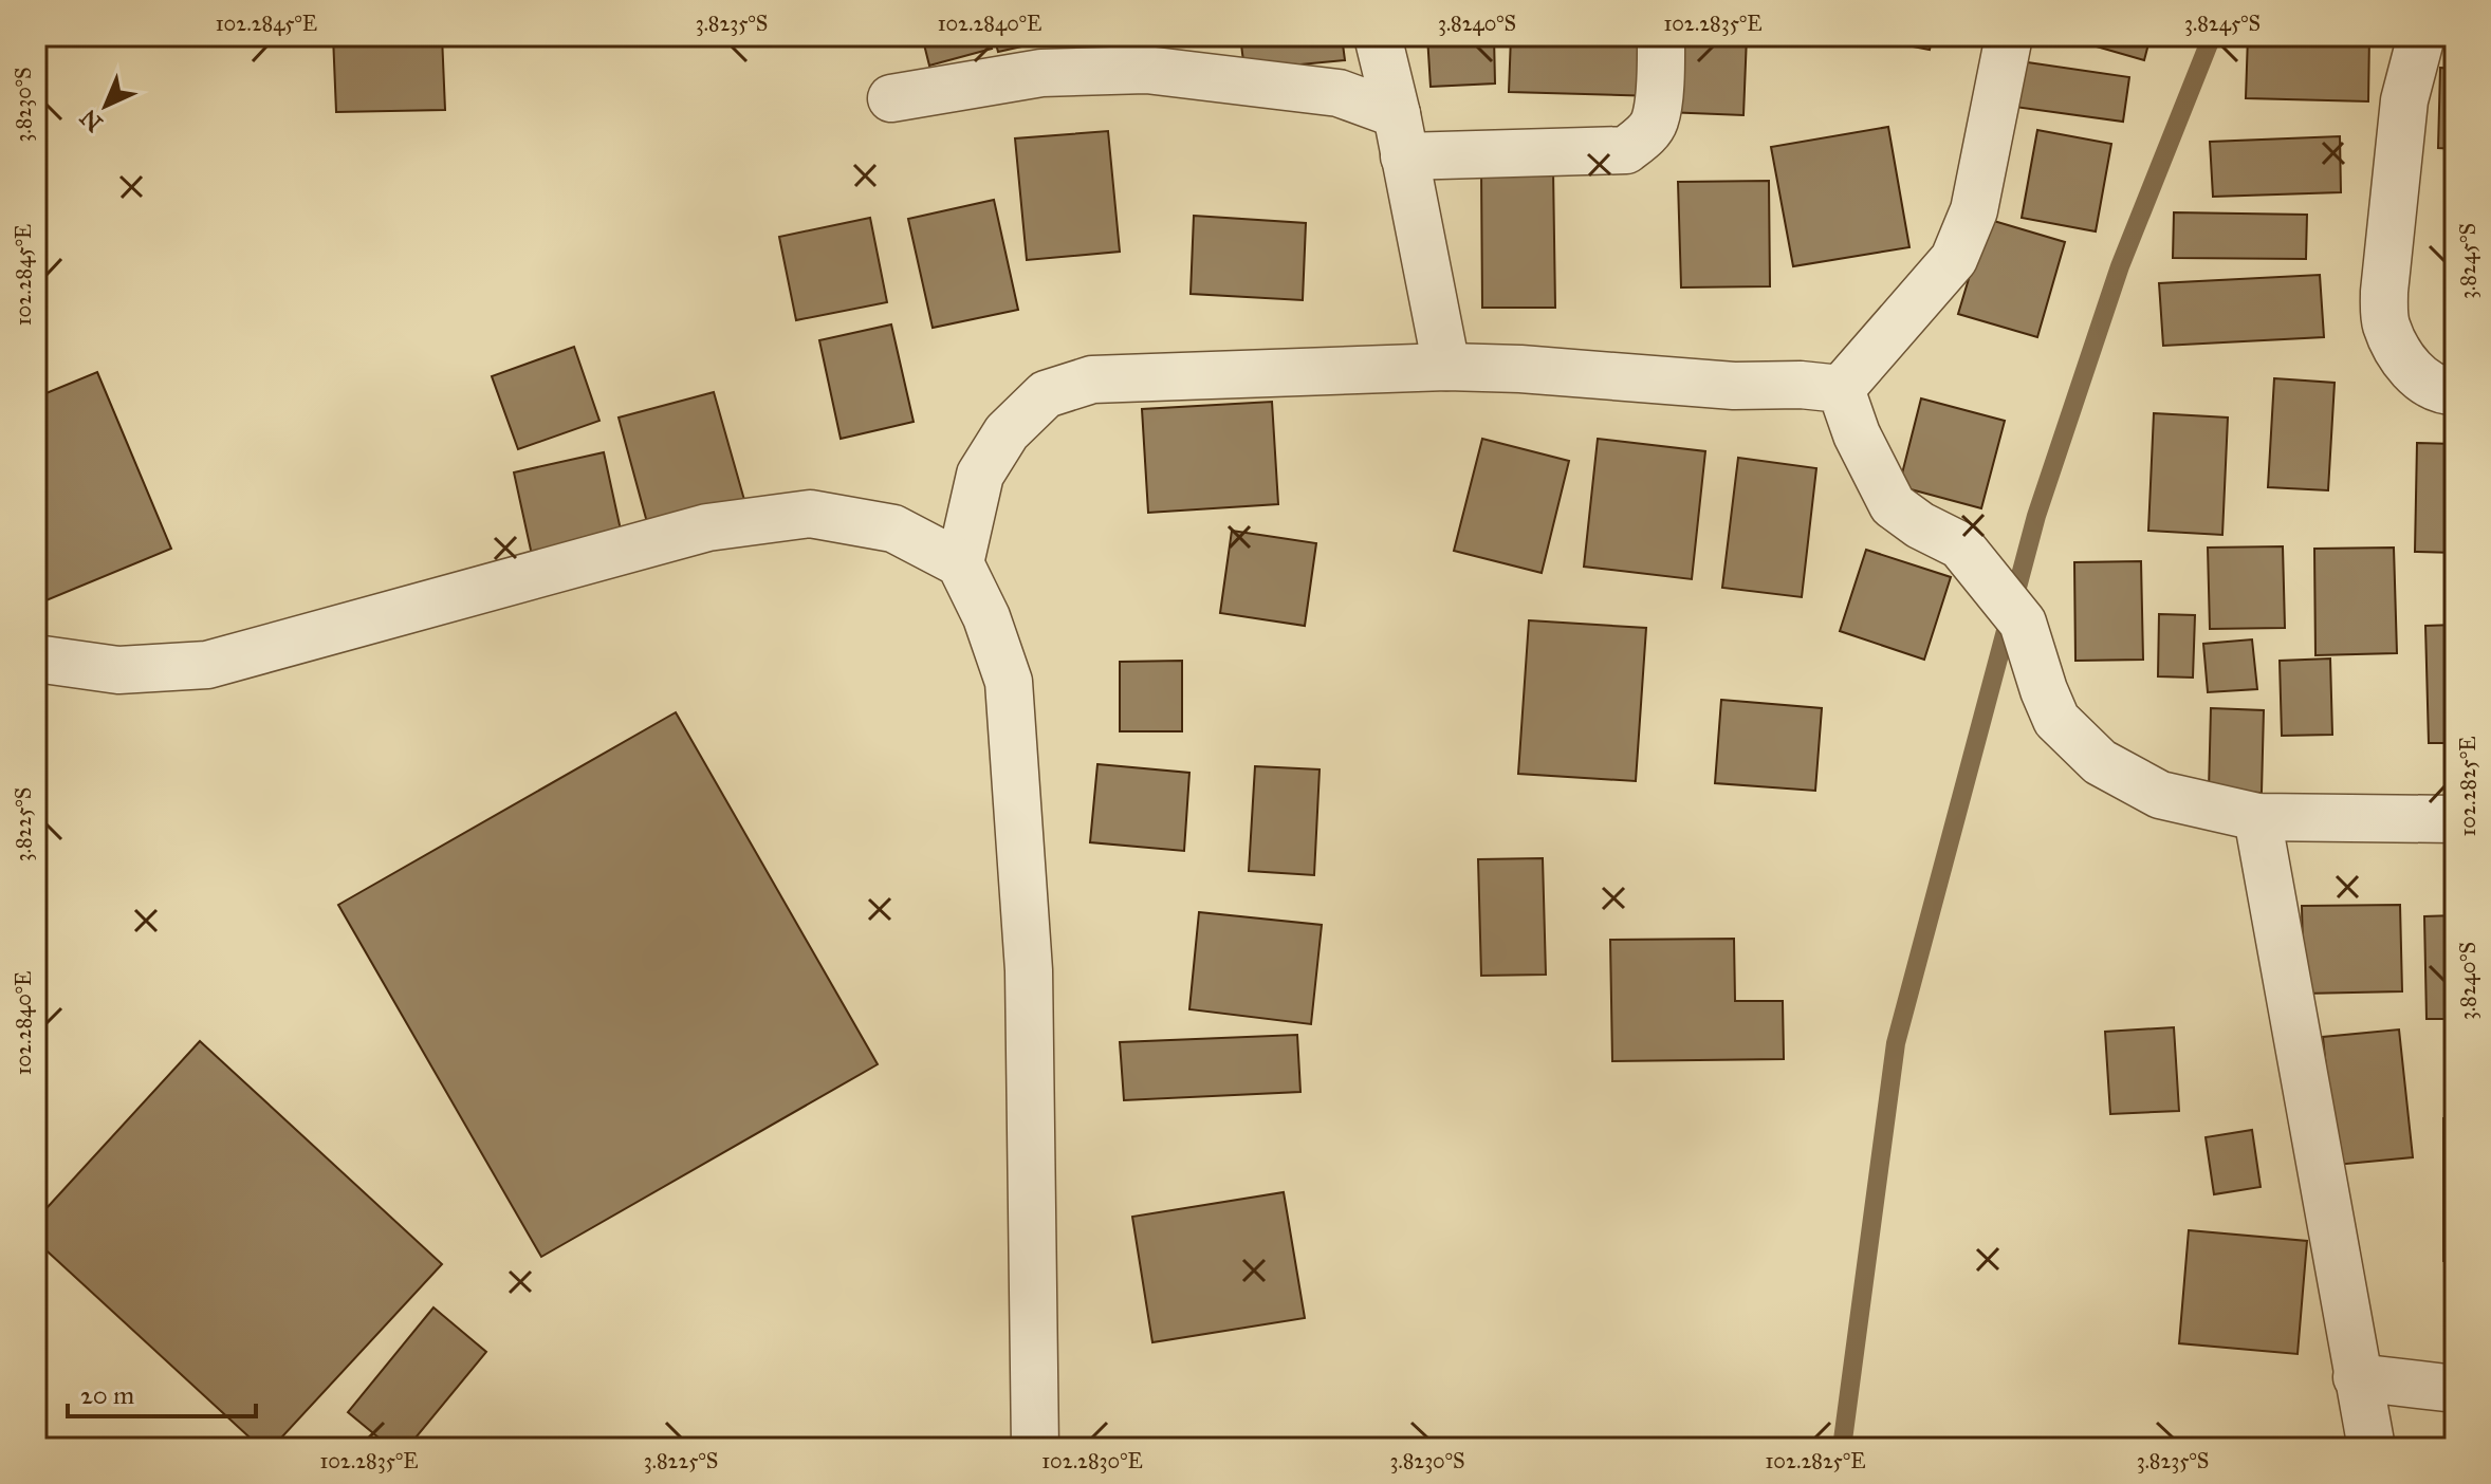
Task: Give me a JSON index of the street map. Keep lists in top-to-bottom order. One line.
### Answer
{"scale_bar":"20 m","north":"bottom left","coordinates":["102.2845°E","3.8235°S","102.2840°E","3.8240°S","102.2835°E","3.8245°S","3.8230°S","102.2825°E","3.8225°S","102.2830°E"]}
